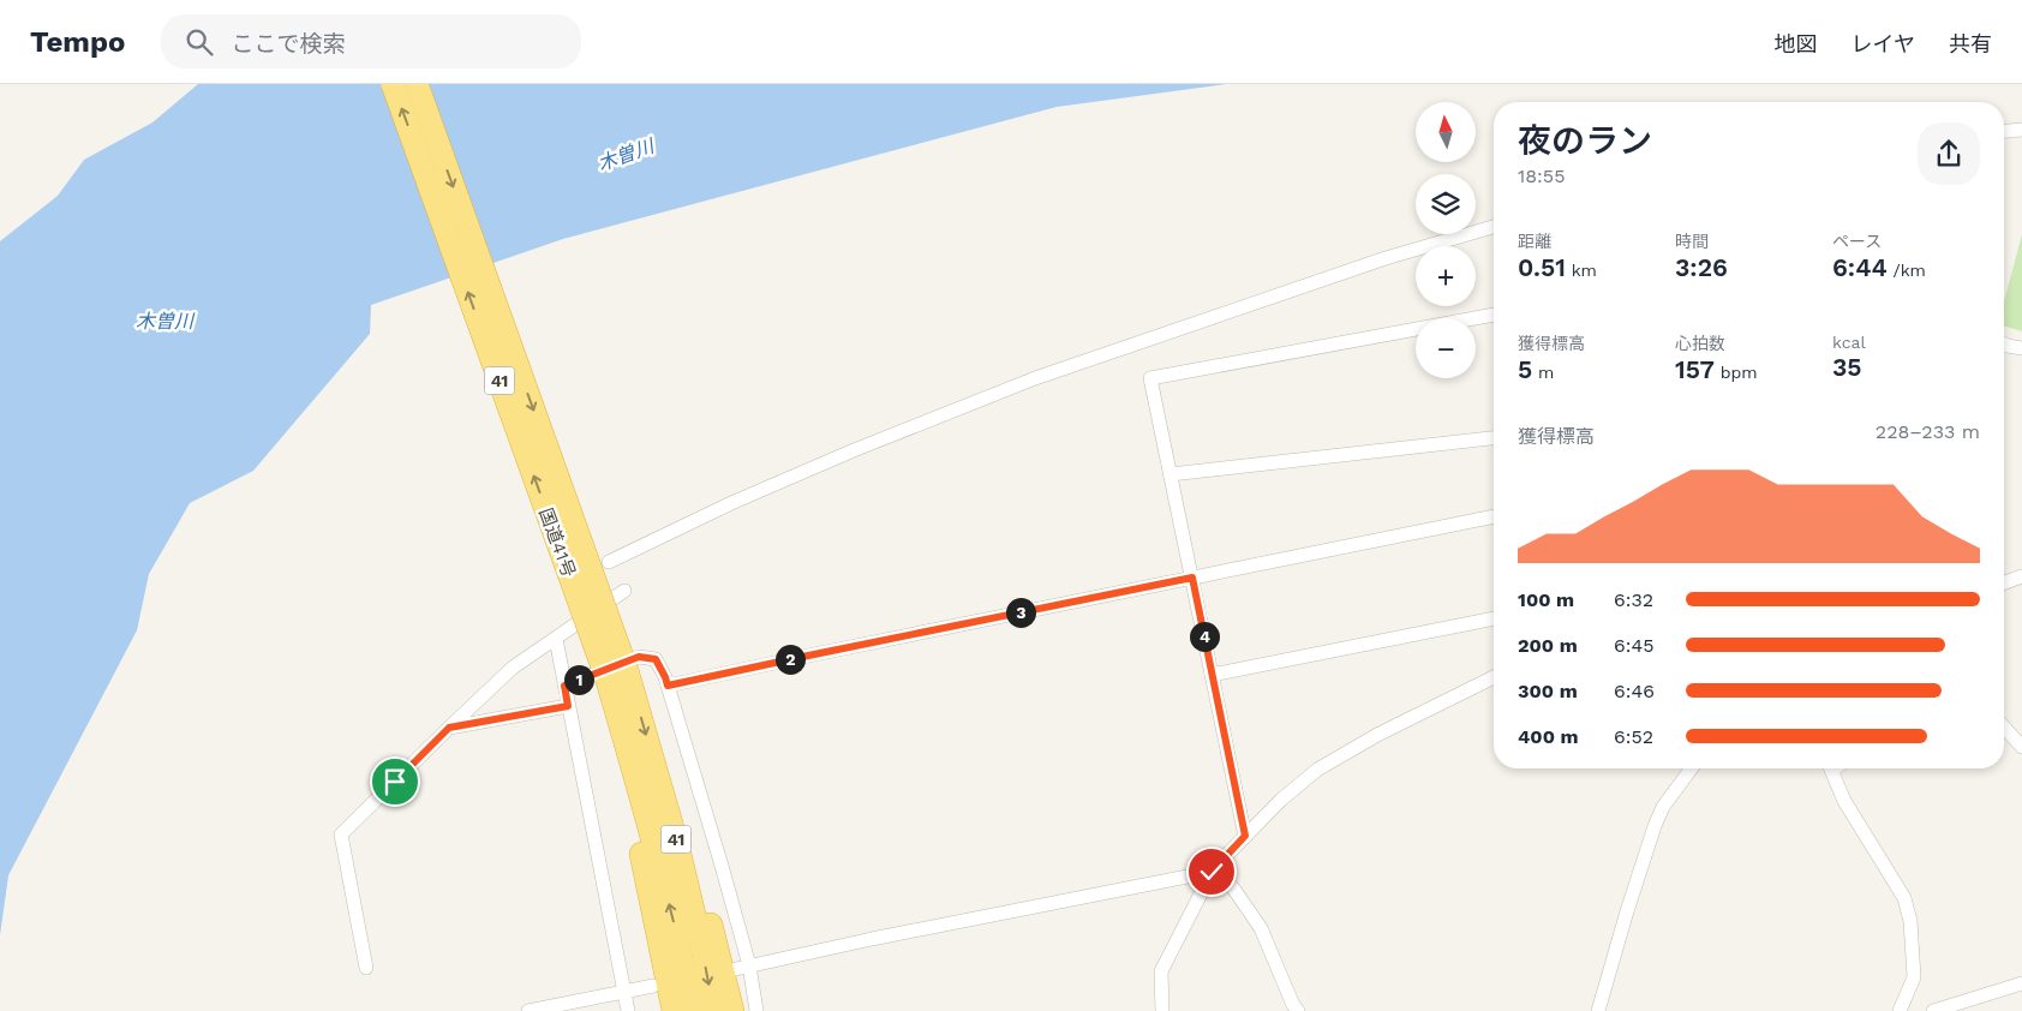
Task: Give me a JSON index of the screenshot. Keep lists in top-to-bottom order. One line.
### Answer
{"streets":{"highway":["41","国道41号"]},"water":["木曽川"],"north":"top","page":{"header":"Tempo","search":"ここで検索","nav":["地図","レイヤ","共有"],"map_buttons":["+","−"],"heading":["夜のラン","18:55"],"stats":[["距離","0.51 km"],["時間","3:26"],["ペース","6:44 /km"],["獲得標高","5 m"],["心拍数","157 bpm"],["kcal","35"]],"chart":["獲得標高","228–233 m"],"list":[{"name":"100 m","note":"6:32"},{"name":"200 m","note":"6:45"},{"name":"300 m","note":"6:46"},{"name":"400 m","note":"6:52"}],"pins":["3","4","2","1"]}}
